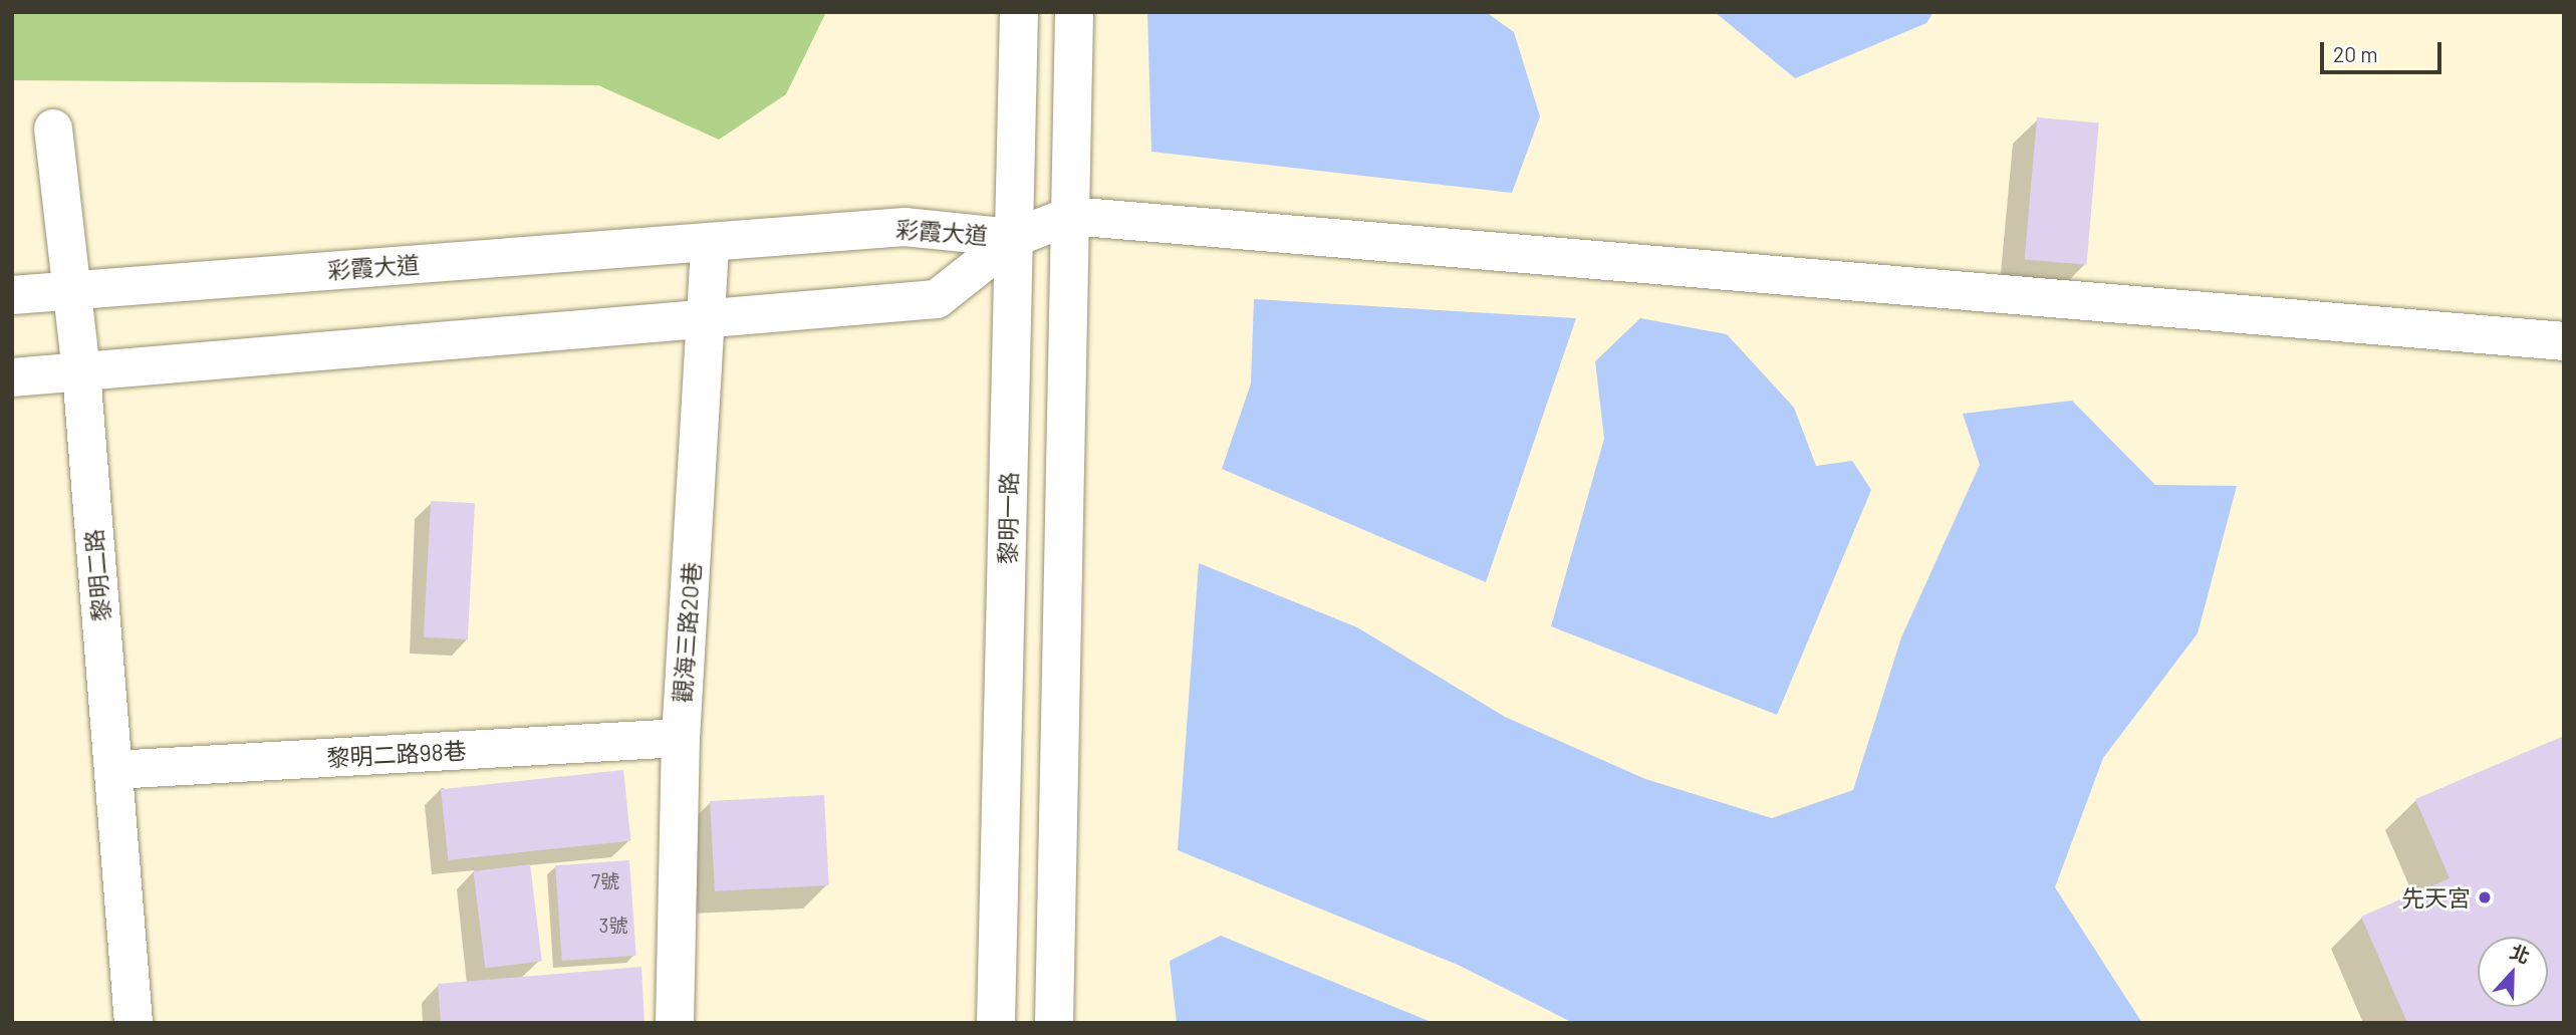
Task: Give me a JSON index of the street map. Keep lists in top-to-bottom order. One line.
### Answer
{"streets":{"street":["彩霞大道","黎明一路","黎明二路","觀海三路20巷","黎明二路98巷"]},"crossings":[["彩霞大道","黎明一路"],["彩霞大道","黎明二路"],["彩霞大道","觀海三路20巷"],["黎明二路","黎明二路98巷"],["觀海三路20巷","黎明二路98巷"]],"places":["先天宮"],"house_numbers":["7號","3號"],"scale_bar":"20 m","north":"top"}
